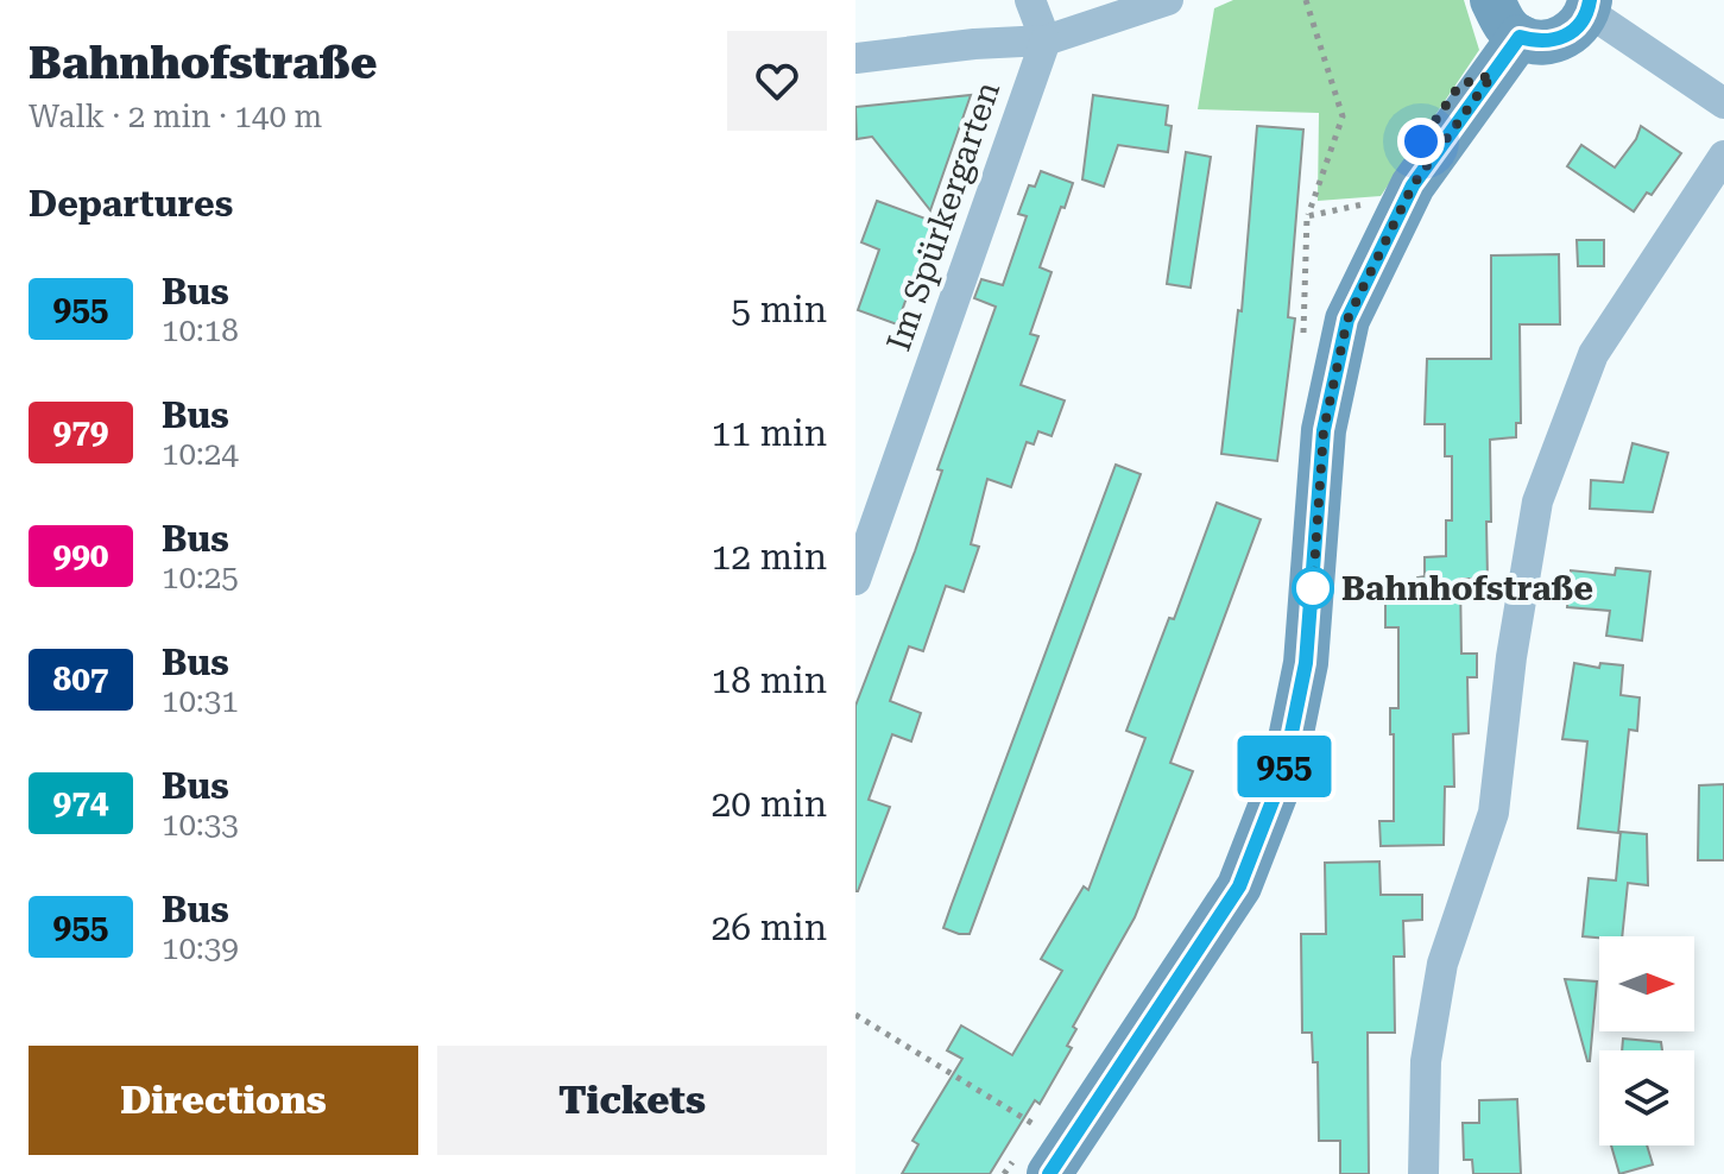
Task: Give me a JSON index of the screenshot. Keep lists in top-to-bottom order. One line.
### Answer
{"streets":{"street":["Im Spürkergarten"]},"places":["Bahnhofstraße"],"lines":["bus line 955"],"north":"right","page":{"heading":[["Bahnhofstraße","Walk · 2 min · 140 m"],"Departures"],"on_map":"955","list":[{"mark":"955","name":"Bus","note":"10:18","value":"5 min"},{"mark":"979","name":"Bus","note":"10:24","value":"11 min"},{"mark":"990","name":"Bus","note":"10:25","value":"12 min"},{"mark":"807","name":"Bus","note":"10:31","value":"18 min"},{"mark":"974","name":"Bus","note":"10:33","value":"20 min"},{"mark":"955","name":"Bus","note":"10:39","value":"26 min"}],"buttons":["Directions","Tickets"]}}
